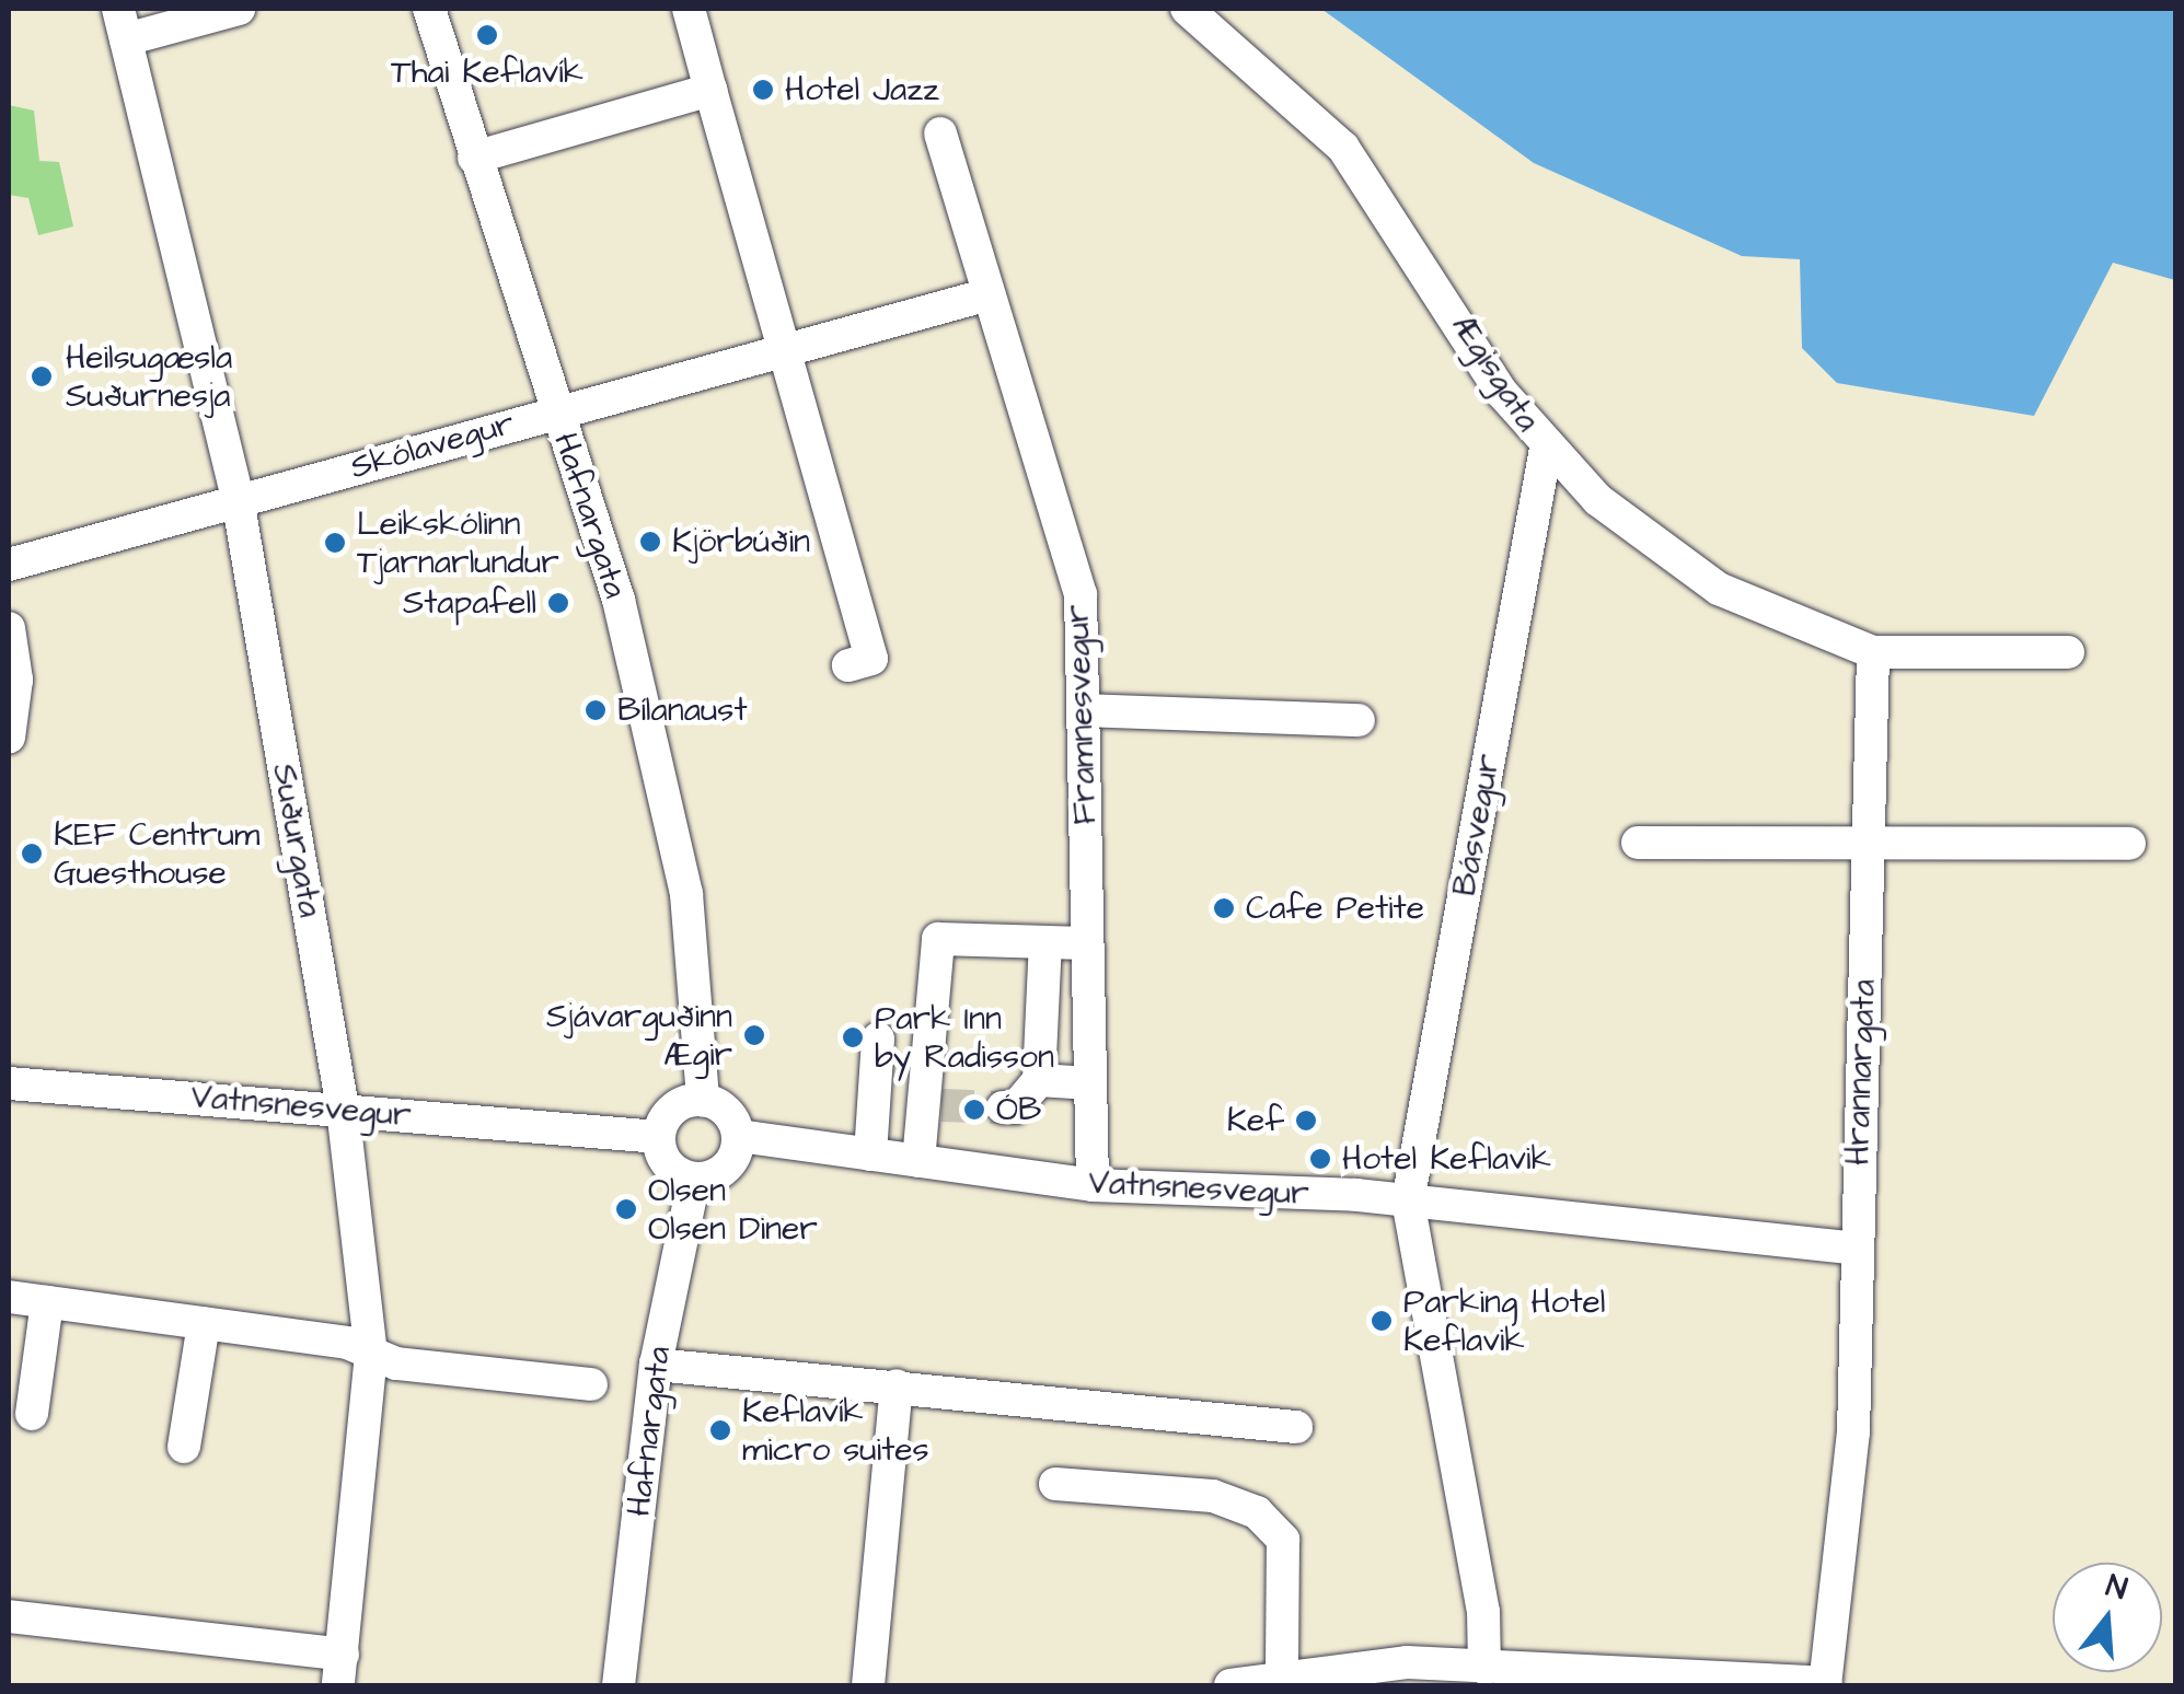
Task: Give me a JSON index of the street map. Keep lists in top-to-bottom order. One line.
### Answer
{"streets":{"street":["Ægisgata","Skólavegur","Hafnargata","Framnesvegur","Básvegur","Suðurgata","Hrannargata","Vatnsnesvegur"]},"crossings":[["Ægisgata","Básvegur"],["Ægisgata","Hrannargata"],["Skólavegur","Hafnargata"],["Skólavegur","Framnesvegur"],["Skólavegur","Suðurgata"],["Hafnargata","Vatnsnesvegur"],["Framnesvegur","Vatnsnesvegur"],["Básvegur","Vatnsnesvegur"],["Suðurgata","Vatnsnesvegur"],["Hrannargata","Vatnsnesvegur"]],"places":["Thai Keflavík","Hotel Jazz","Heilsugæsla Suðurnesja","Kjörbúðin","Leikskólinn Tjarnarlundur","Stapafell","Bílanaust","KEF Centrum Guesthouse","Cafe Petite","Sjávarguðinn Ægir","Park Inn by Radisson","ÓB","Kef","Hotel Keflavik","Olsen Olsen Diner","Parking Hotel Keflavik","Keflavík micro suites"],"north":"top"}
